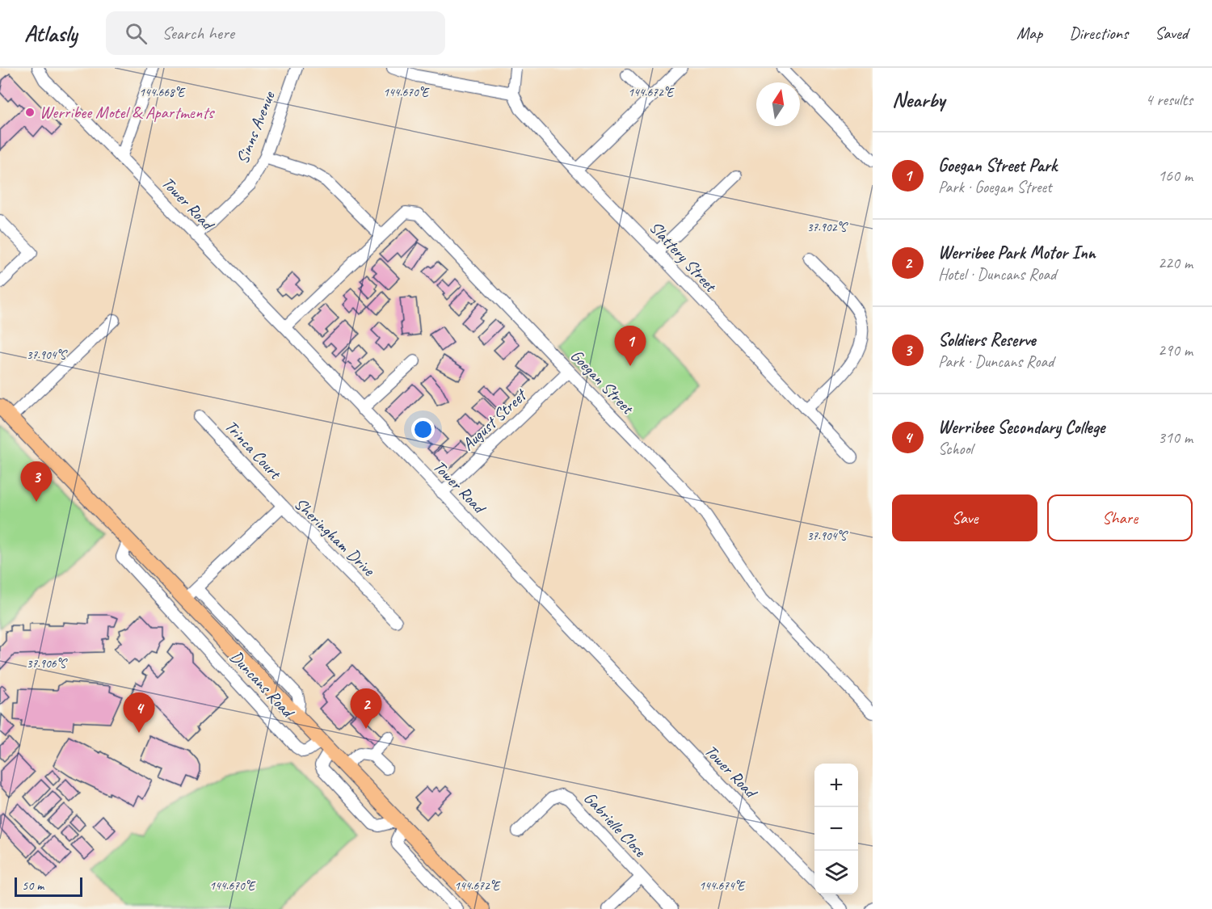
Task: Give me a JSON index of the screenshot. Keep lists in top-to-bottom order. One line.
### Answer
{"streets":{"main road":["Duncans Road"],"street":["Sinns Avenue","Tower Road","Slattery Street","Goegan Street","August Street","Trinca Court","Sheringham Drive","Gabrielle Close"]},"crossings":[["Sinns Avenue","Tower Road"],["Tower Road","Goegan Street"],["Tower Road","August Street"],["Goegan Street","August Street"],["Trinca Court","Sheringham Drive"],["Sheringham Drive","Duncans Road"]],"places":["Werribee Motel & Apartments"],"scale_bar":"50 m","north":"top","page":{"header":"Atlasly","search":"Search here","nav":["Map","Directions","Saved"],"heading":["Nearby","4 results"],"list":[{"mark":"1","name":"Goegan Street Park","note":"Park · Goegan Street","value":"160 m"},{"mark":"2","name":"Werribee Park Motor Inn","note":"Hotel · Duncans Road","value":"220 m"},{"mark":"3","name":"Soldiers Reserve","note":"Park · Duncans Road","value":"290 m"},{"mark":"4","name":"Werribee Secondary College","note":"School","value":"310 m"}],"pins":["1","3","2","4"],"buttons":["Save","Share"],"map_buttons":["+","−"],"scale":"50 m"},"coordinates":["144.668°E","144.670°E","144.672°E","37.902°S","37.904°S","37.906°S","144.674°E"]}
